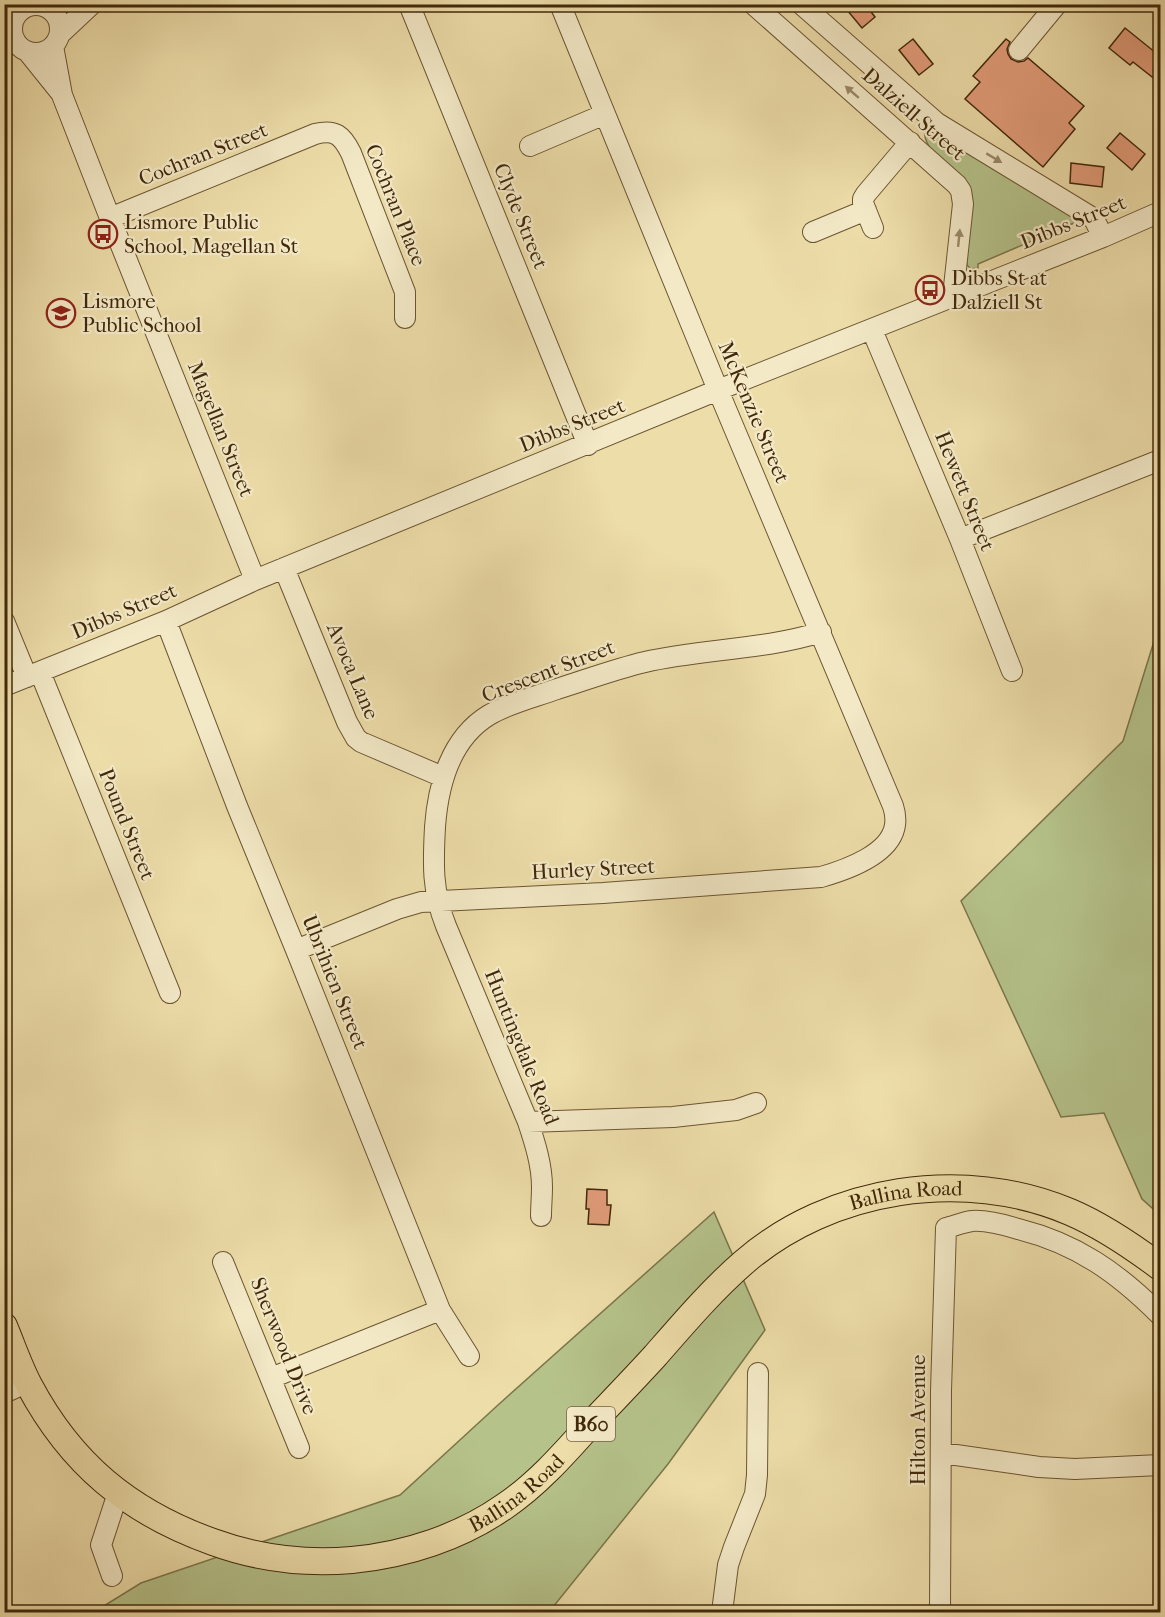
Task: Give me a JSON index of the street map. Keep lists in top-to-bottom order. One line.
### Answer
{"streets":{"main road":["Ballina Road","B60"],"street":["Dalziell Street","Cochran Street","Cochran Place","Clyde Street","Dibbs Street","McKenzie Street","Magellan Street","Hewett Street","Avoca Lane","Crescent Street","Pound Street","Hurley Street","Ubrihien Street","Huntingdale Road","Sherwood Drive","Hilton Avenue"]},"crossings":[["Dalziell Street","Dibbs Street"],["Cochran Street","Cochran Place"],["Cochran Street","Magellan Street"],["Clyde Street","Dibbs Street"],["Dibbs Street","McKenzie Street"],["Dibbs Street","Magellan Street"],["Dibbs Street","Hewett Street"],["Dibbs Street","Avoca Lane"],["Dibbs Street","Pound Street"],["Dibbs Street","Ubrihien Street"],["McKenzie Street","Crescent Street"],["McKenzie Street","Hurley Street"],["Avoca Lane","Crescent Street"],["Crescent Street","Hurley Street"],["Crescent Street","Huntingdale Road"],["Hurley Street","Ubrihien Street"],["Hurley Street","Huntingdale Road"]],"places":{"bus stop":["Lismore Public School, Magellan St","Dibbs St at Dalziell St"],"school or university":["Lismore Public School"]}}
